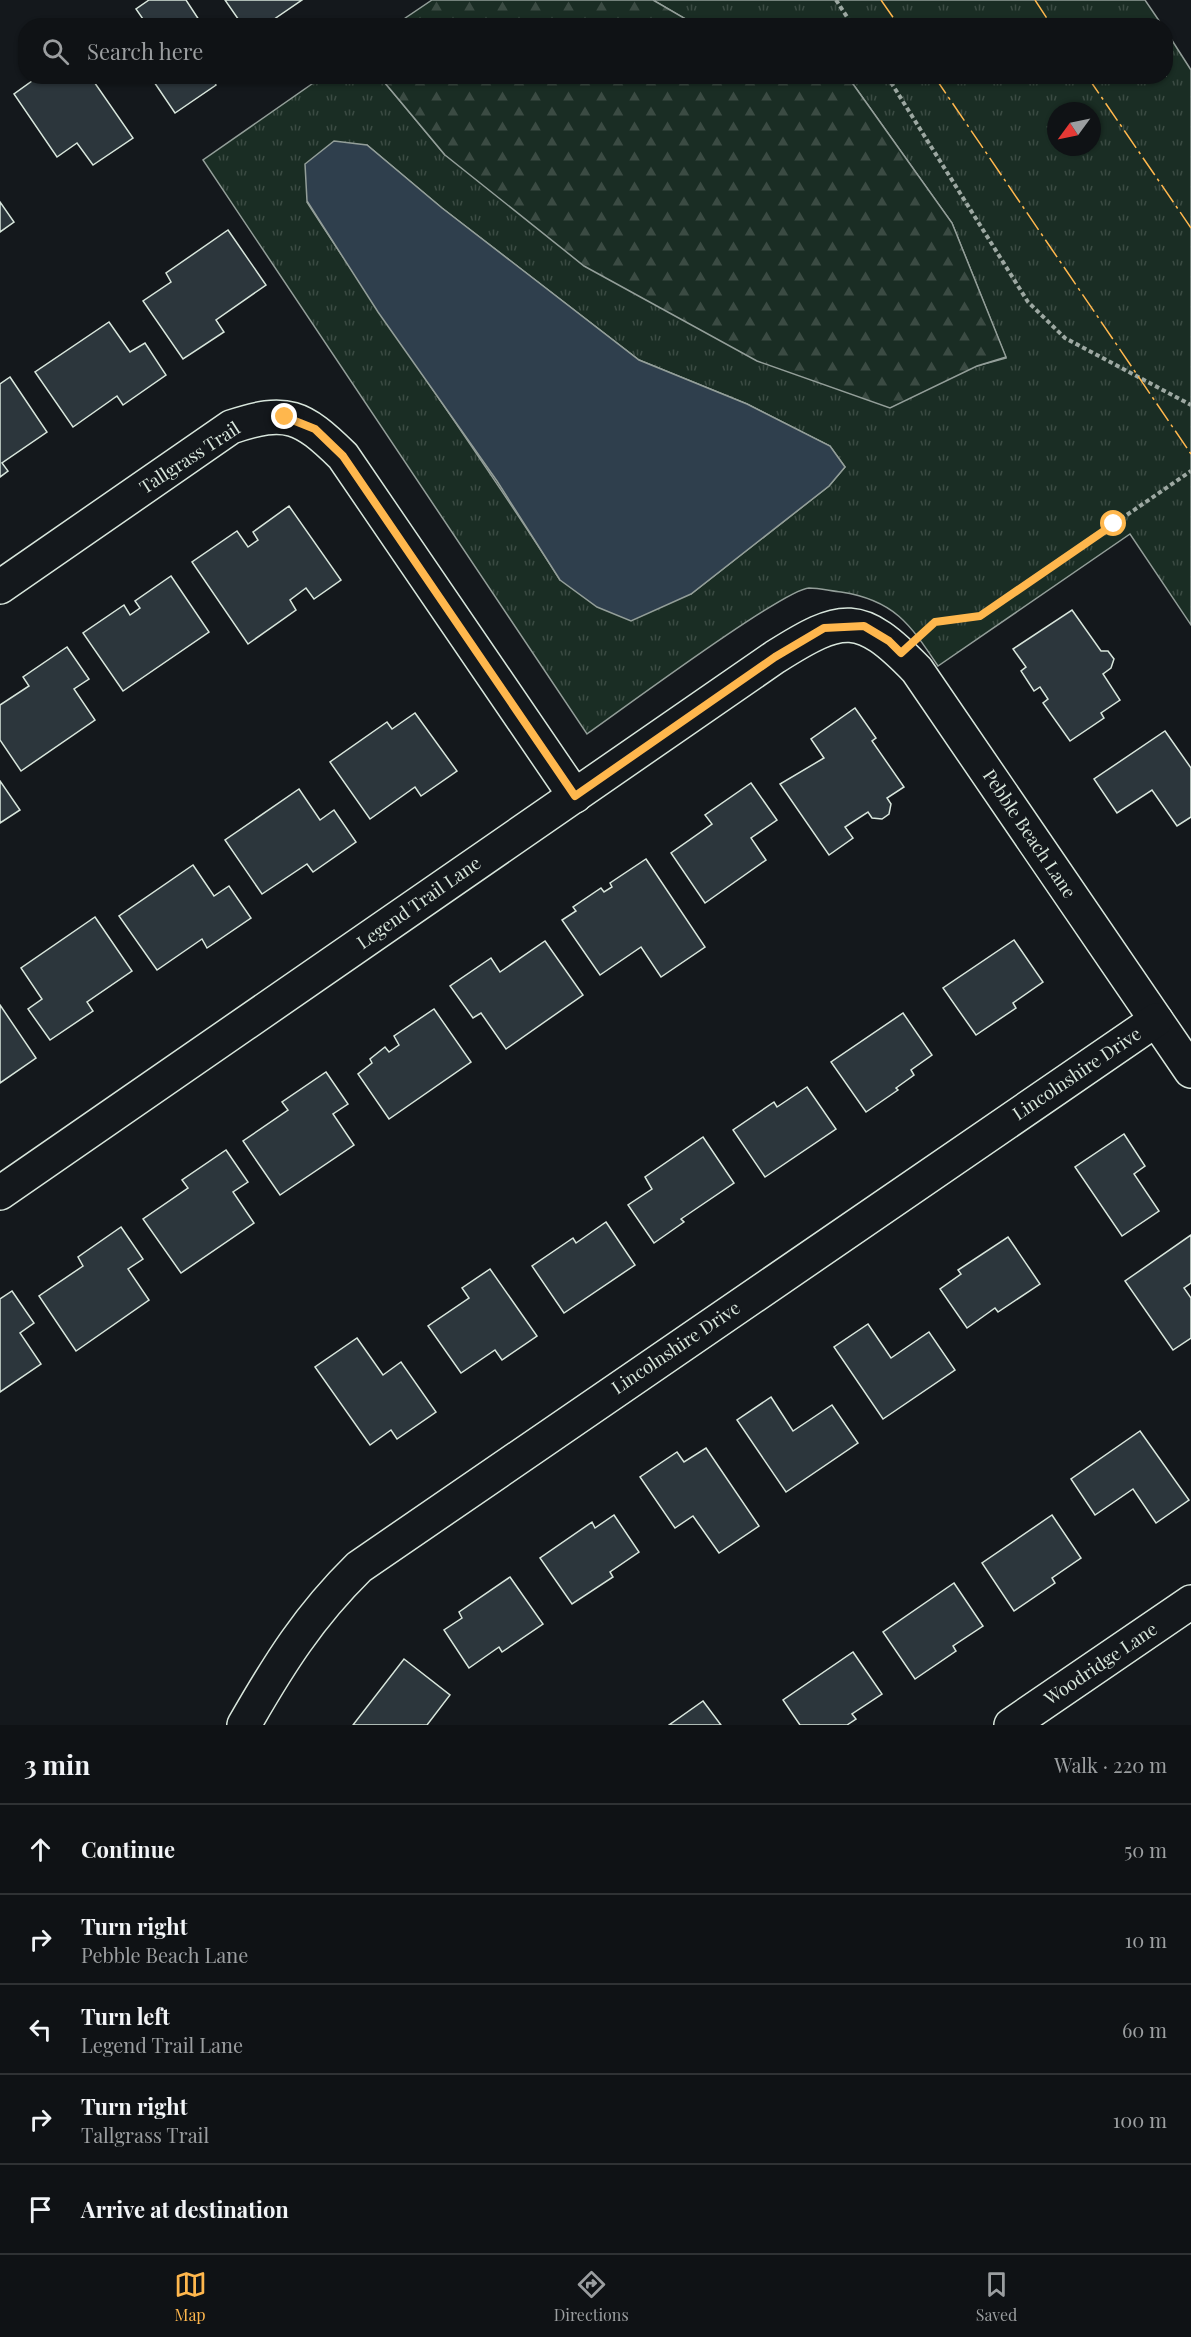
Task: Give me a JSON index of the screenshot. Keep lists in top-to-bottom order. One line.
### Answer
{"streets":{"street":["Tallgrass Trail","Pebble Beach Lane","Legend Trail Lane","Lincolnshire Drive","Woodridge Lane"]},"crossings":[["Tallgrass Trail","Legend Trail Lane"],["Pebble Beach Lane","Legend Trail Lane"],["Pebble Beach Lane","Lincolnshire Drive"]],"north":"bottom left","page":{"search":"Search here","heading":["3 min","Walk · 220 m"],"list":[["Continue","50 m"],["Turn right","Pebble Beach Lane","10 m"],["Turn left","Legend Trail Lane","60 m"],["Turn right","Tallgrass Trail","100 m"],"Arrive at destination"],"nav":["Map","Directions","Saved"]}}
